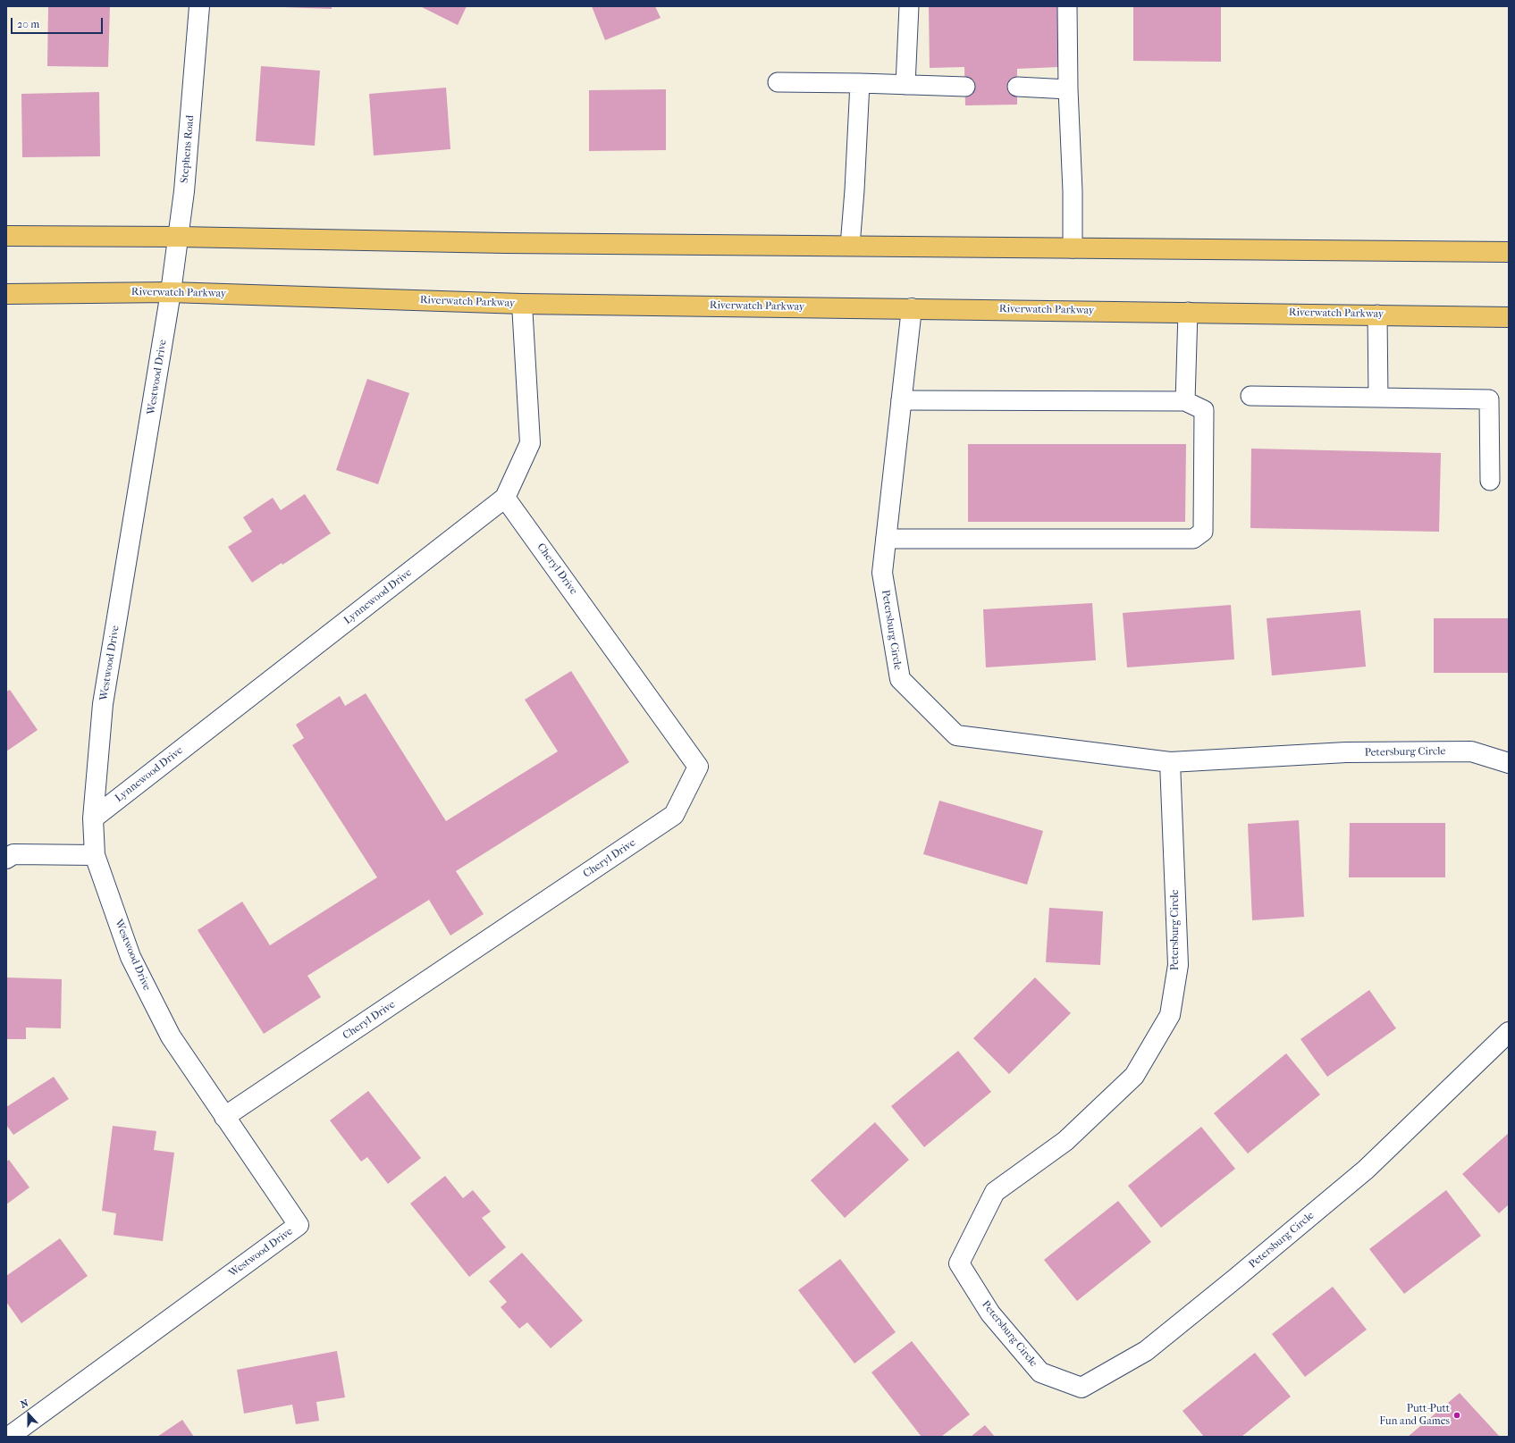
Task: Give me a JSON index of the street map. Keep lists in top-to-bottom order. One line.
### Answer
{"streets":{"main road":["Riverwatch Parkway"],"street":["Stephens Road","Westwood Drive","Cheryl Drive","Lynnewood Drive","Petersburg Circle"]},"crossings":[["Stephens Road","Riverwatch Parkway"],["Stephens Road","Westwood Drive"],["Riverwatch Parkway","Westwood Drive"],["Riverwatch Parkway","Lynnewood Drive"],["Riverwatch Parkway","Petersburg Circle"],["Westwood Drive","Cheryl Drive"],["Westwood Drive","Lynnewood Drive"],["Cheryl Drive","Lynnewood Drive"]],"places":["Putt-Putt Fun and Games"],"scale_bar":"20 m","north":"top"}
